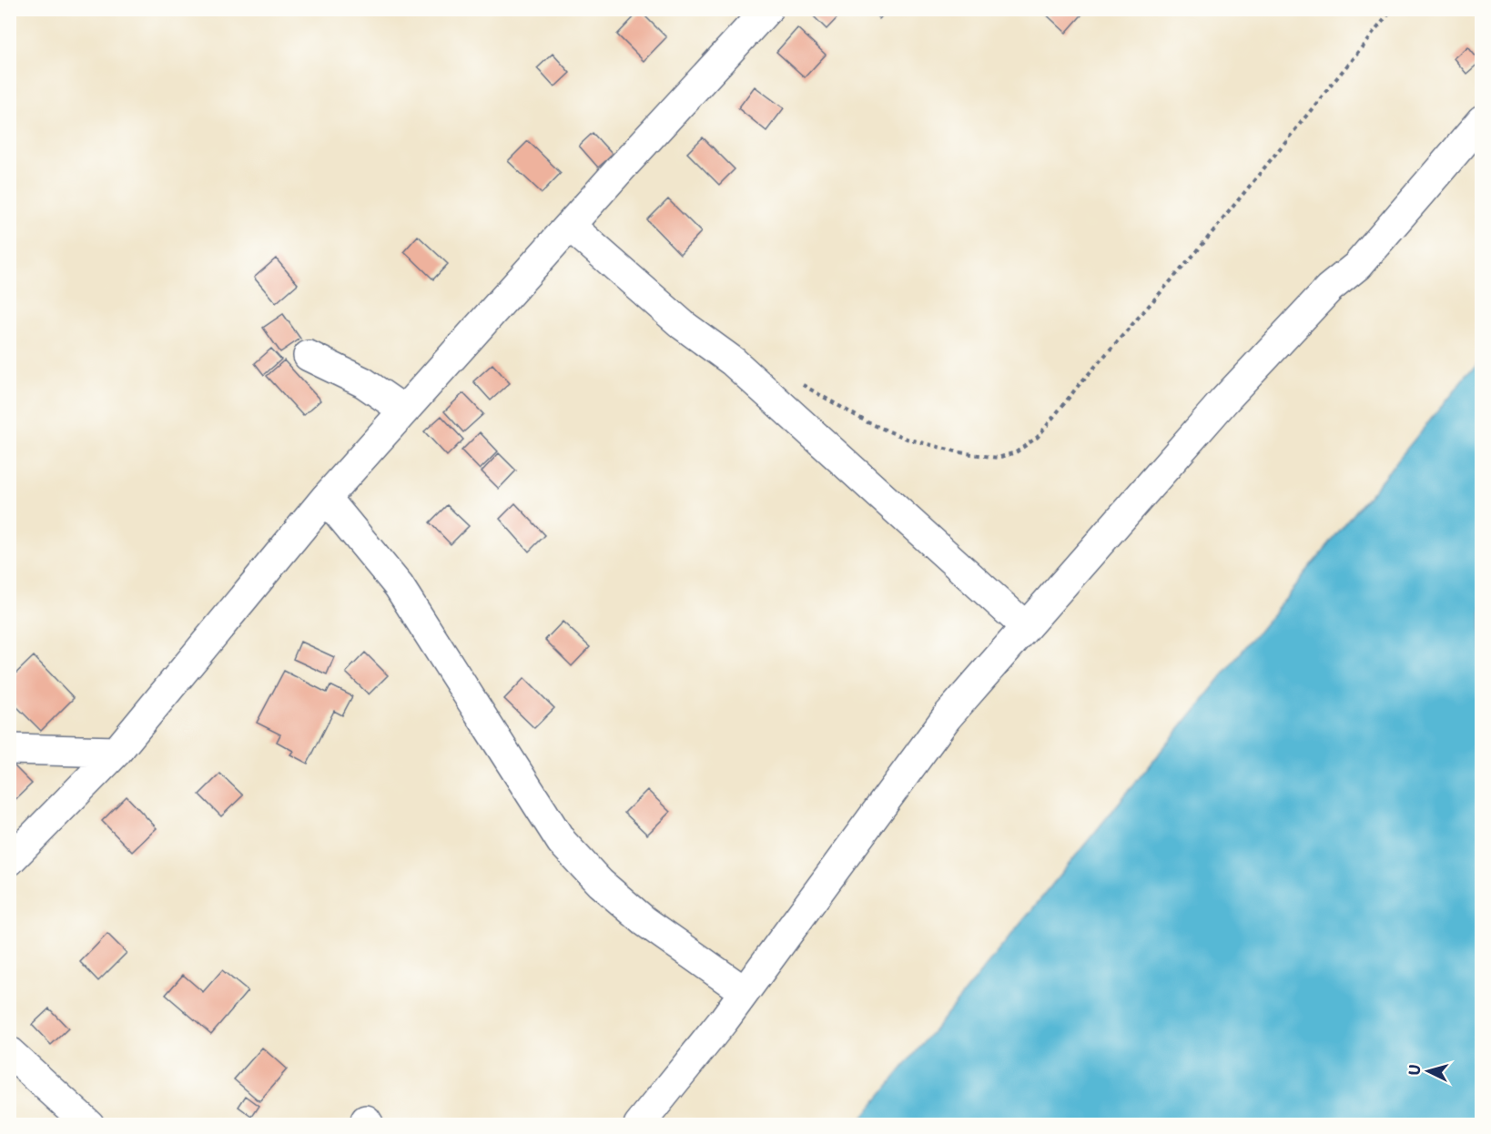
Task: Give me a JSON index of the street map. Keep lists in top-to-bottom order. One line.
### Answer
{"north":"left"}
